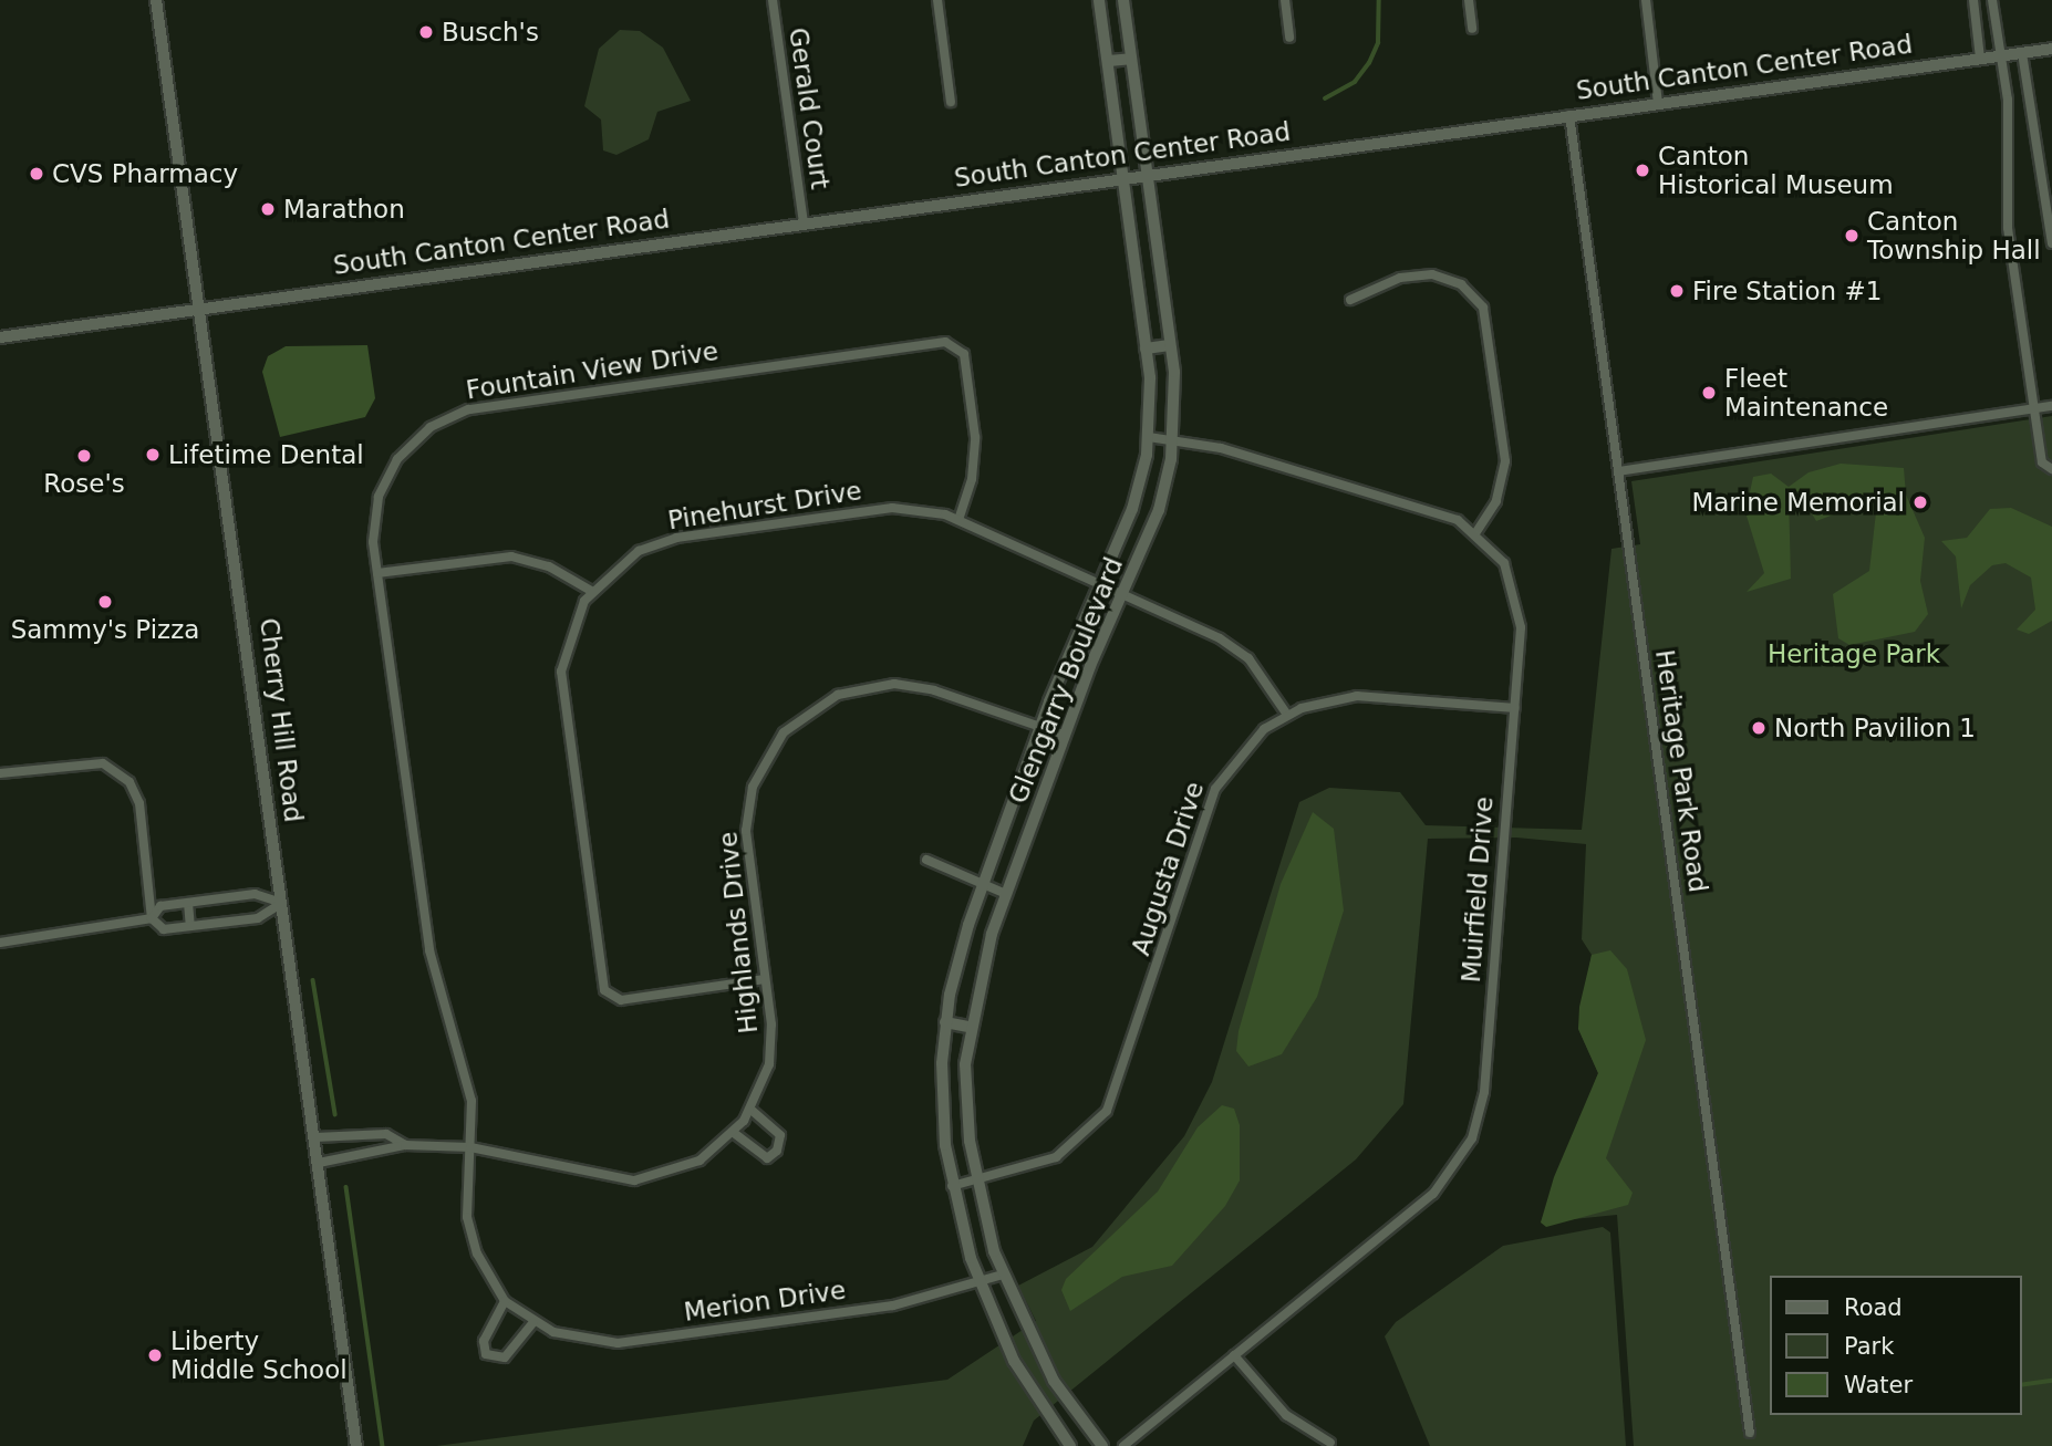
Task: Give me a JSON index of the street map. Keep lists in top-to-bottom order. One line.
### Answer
{"streets":{"main road":["South Canton Center Road","Cherry Hill Road"],"street":["Gerald Court","Fountain View Drive","Pinehurst Drive","Glengarry Boulevard","Heritage Park Road","Augusta Drive","Muirfield Drive","Highlands Drive","Merion Drive"]},"crossings":[["South Canton Center Road","Gerald Court"],["South Canton Center Road","Glengarry Boulevard"],["South Canton Center Road","Cherry Hill Road"],["South Canton Center Road","Heritage Park Road"],["Fountain View Drive","Pinehurst Drive"],["Fountain View Drive","Highlands Drive"],["Fountain View Drive","Merion Drive"],["Pinehurst Drive","Glengarry Boulevard"],["Pinehurst Drive","Augusta Drive"],["Pinehurst Drive","Highlands Drive"],["Glengarry Boulevard","Augusta Drive"],["Glengarry Boulevard","Muirfield Drive"],["Glengarry Boulevard","Highlands Drive"],["Glengarry Boulevard","Merion Drive"],["Cherry Hill Road","Highlands Drive"],["Augusta Drive","Muirfield Drive"],["Highlands Drive","Merion Drive"]],"parks":["Heritage Park"],"places":["Busch's","Canton Historical Museum","CVS Pharmacy","Marathon","Canton Township Hall","Fire Station #1","Fleet Maintenance","Lifetime Dental","Rose's","Marine Memorial","Sammy's Pizza","North Pavilion 1","Liberty Middle School"],"legend":["Road","Park","Water"]}
